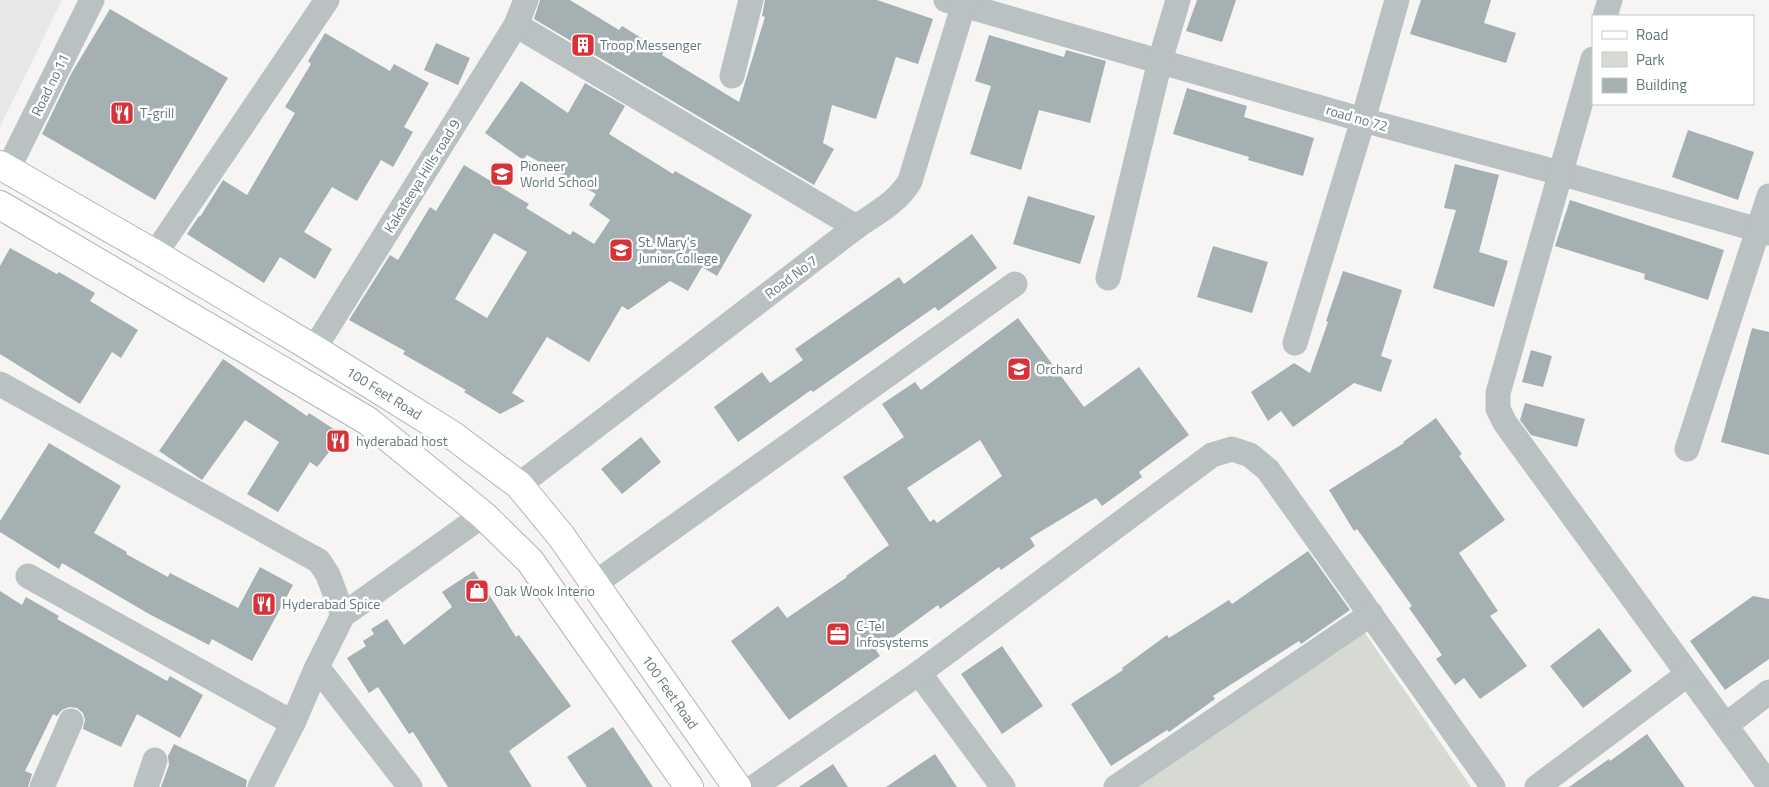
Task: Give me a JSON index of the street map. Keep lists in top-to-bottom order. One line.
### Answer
{"streets":{"main road":["100 Feet Road"],"street":["Road no 11","road no 72","Kakateeya Hills road 9","Road No 7"]},"crossings":[["Road no 11","100 Feet Road"],["road no 72","Road No 7"],["Kakateeya Hills road 9","100 Feet Road"],["Road No 7","100 Feet Road"]],"places":{"building":["Troop Messenger"],"restaurant":["T-grill","hyderabad host","Hyderabad Spice"],"school or university":["Pioneer World School","St. Mary's Junior College","Orchard"],"shop":["Oak Wook Interio"],"office":["C-Tel Infosystems"]},"legend":["Road","Park","Building"]}
